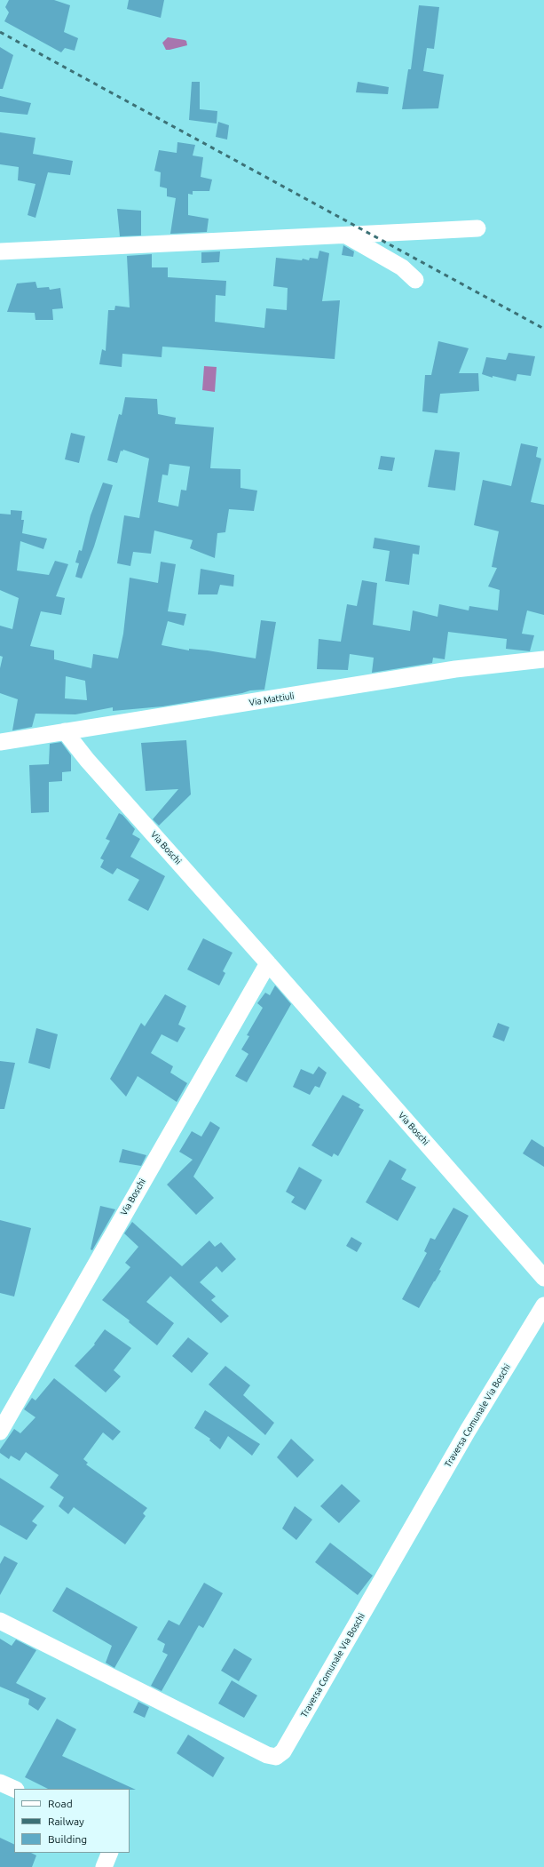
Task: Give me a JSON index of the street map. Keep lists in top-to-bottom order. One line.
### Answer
{"streets":{"street":["Via Mattiuli","Via Boschi","Traversa Comunale Via Boschi"]},"crossings":[["Via Mattiuli","Via Boschi"]],"legend":["Road","Railway","Building"]}
